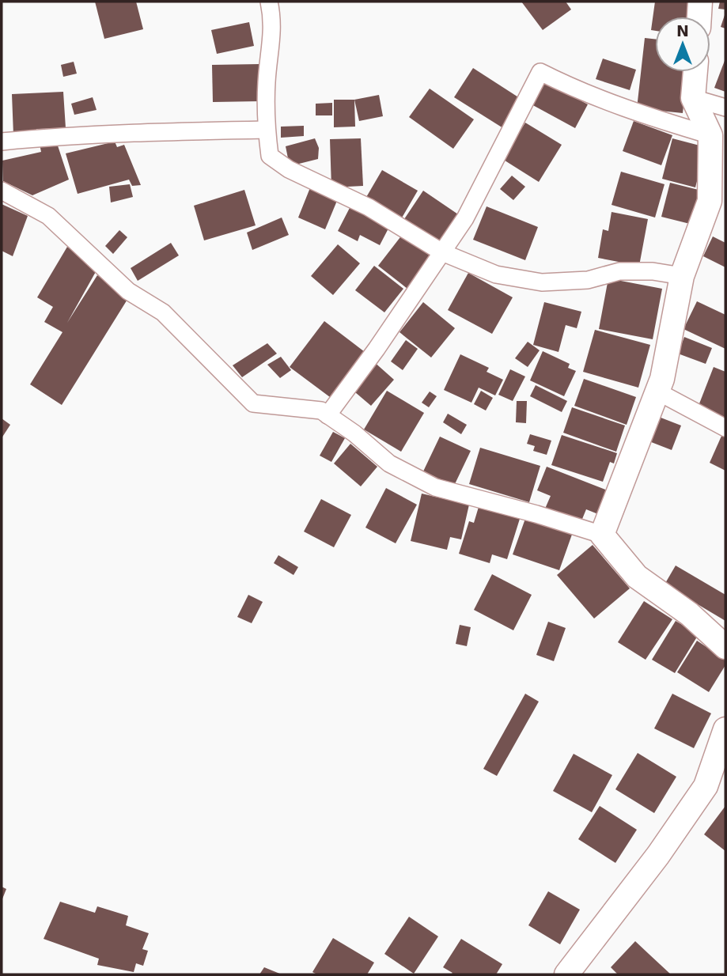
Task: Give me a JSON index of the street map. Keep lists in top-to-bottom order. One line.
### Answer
{"north":"top"}
